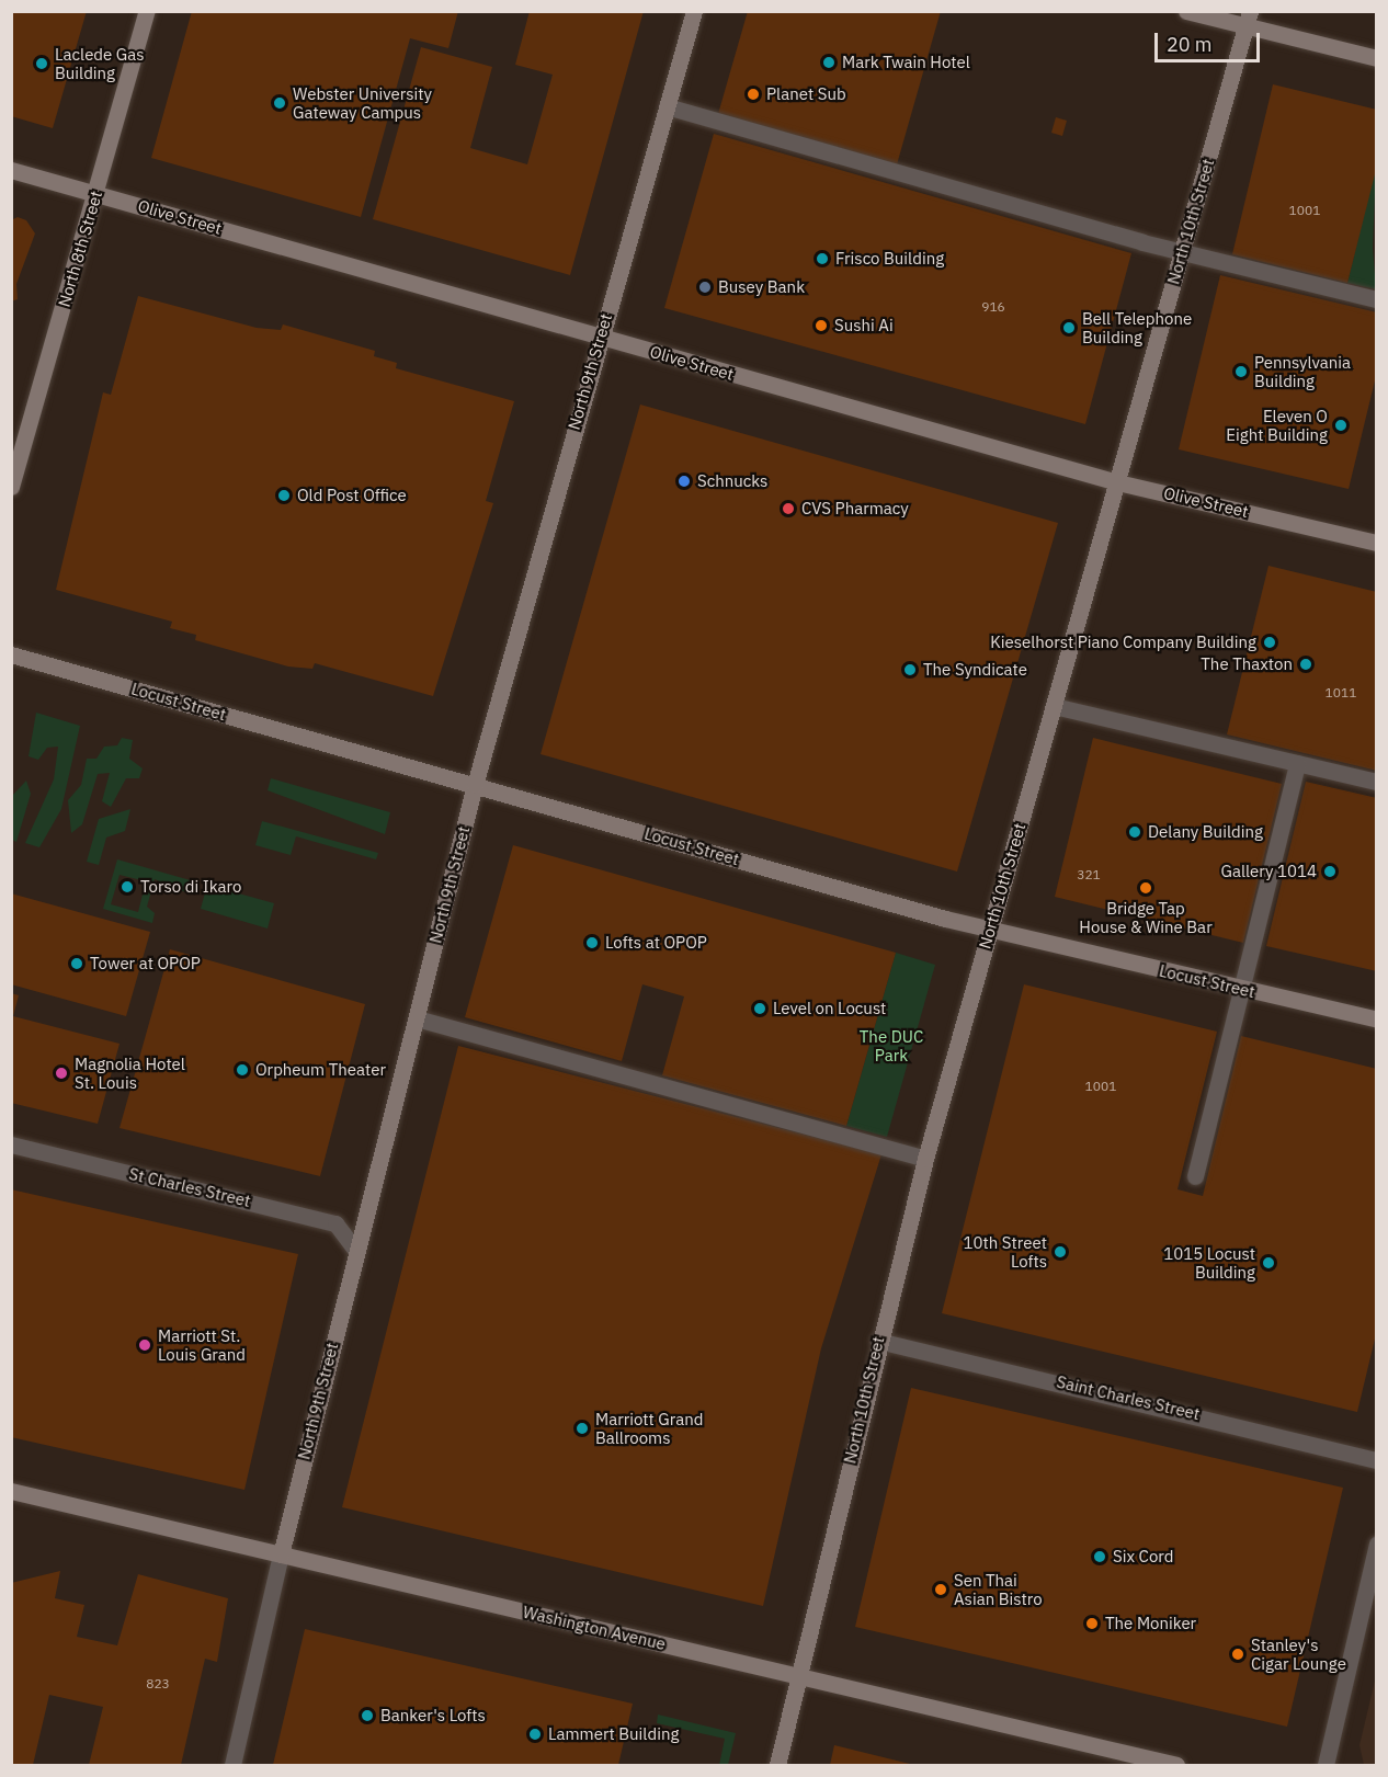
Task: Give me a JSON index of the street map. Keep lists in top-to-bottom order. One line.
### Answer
{"streets":{"street":["Olive Street","North 10th Street","North 8th Street","North 9th Street","Locust Street","St Charles Street","Saint Charles Street","Washington Avenue"]},"crossings":[["Olive Street","North 10th Street"],["Olive Street","North 8th Street"],["Olive Street","North 9th Street"],["North 10th Street","Locust Street"],["North 10th Street","Saint Charles Street"],["North 10th Street","Washington Avenue"],["North 9th Street","Locust Street"],["North 9th Street","St Charles Street"],["North 9th Street","Washington Avenue"]],"parks":["The DUC Park"],"places":["Mark Twain Hotel","Laclede Gas Building","Planet Sub","Webster University Gateway Campus","Frisco Building","Busey Bank","Sushi Ai","Bell Telephone Building","Pennsylvania Building","Eleven O Eight Building","Schnucks","Old Post Office","CVS Pharmacy","Kieselhorst Piano Company Building","The Thaxton","The Syndicate","Delany Building","Gallery 1014","Torso di Ikaro","Bridge Tap House & Wine Bar","Lofts at OPOP","Tower at OPOP","Level on Locust","Orpheum Theater","Magnolia Hotel St. Louis","10th Street Lofts","1015 Locust Building","Marriott St. Louis Grand","Marriott Grand Ballrooms","Six Cord","Sen Thai Asian Bistro","The Moniker","Stanley's Cigar Lounge","Banker's Lofts","Lammert Building"],"house_numbers":["1001","916","1011","321","1001","823"],"scale_bar":"20 m"}
